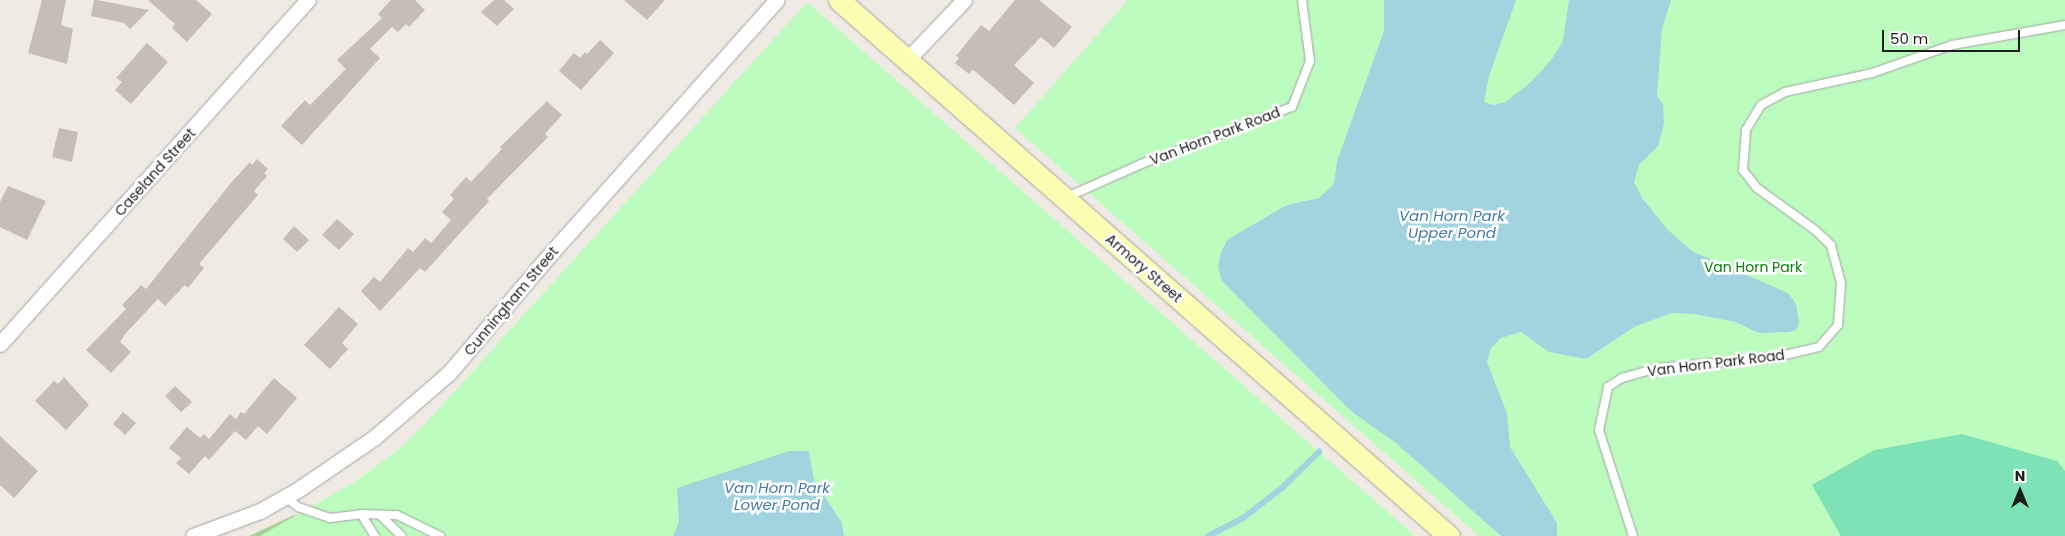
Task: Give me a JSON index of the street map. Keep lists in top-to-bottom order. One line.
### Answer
{"streets":{"main road":["Armory Street"],"street":["Caseland Street","Cunningham Street"],"lane":["Van Horn Park Road"]},"crossings":[["Van Horn Park Road","Armory Street"]],"water":["Van Horn Park Upper Pond","Van Horn Park Lower Pond"],"parks":["Van Horn Park"],"scale_bar":"50 m","north":"top"}
